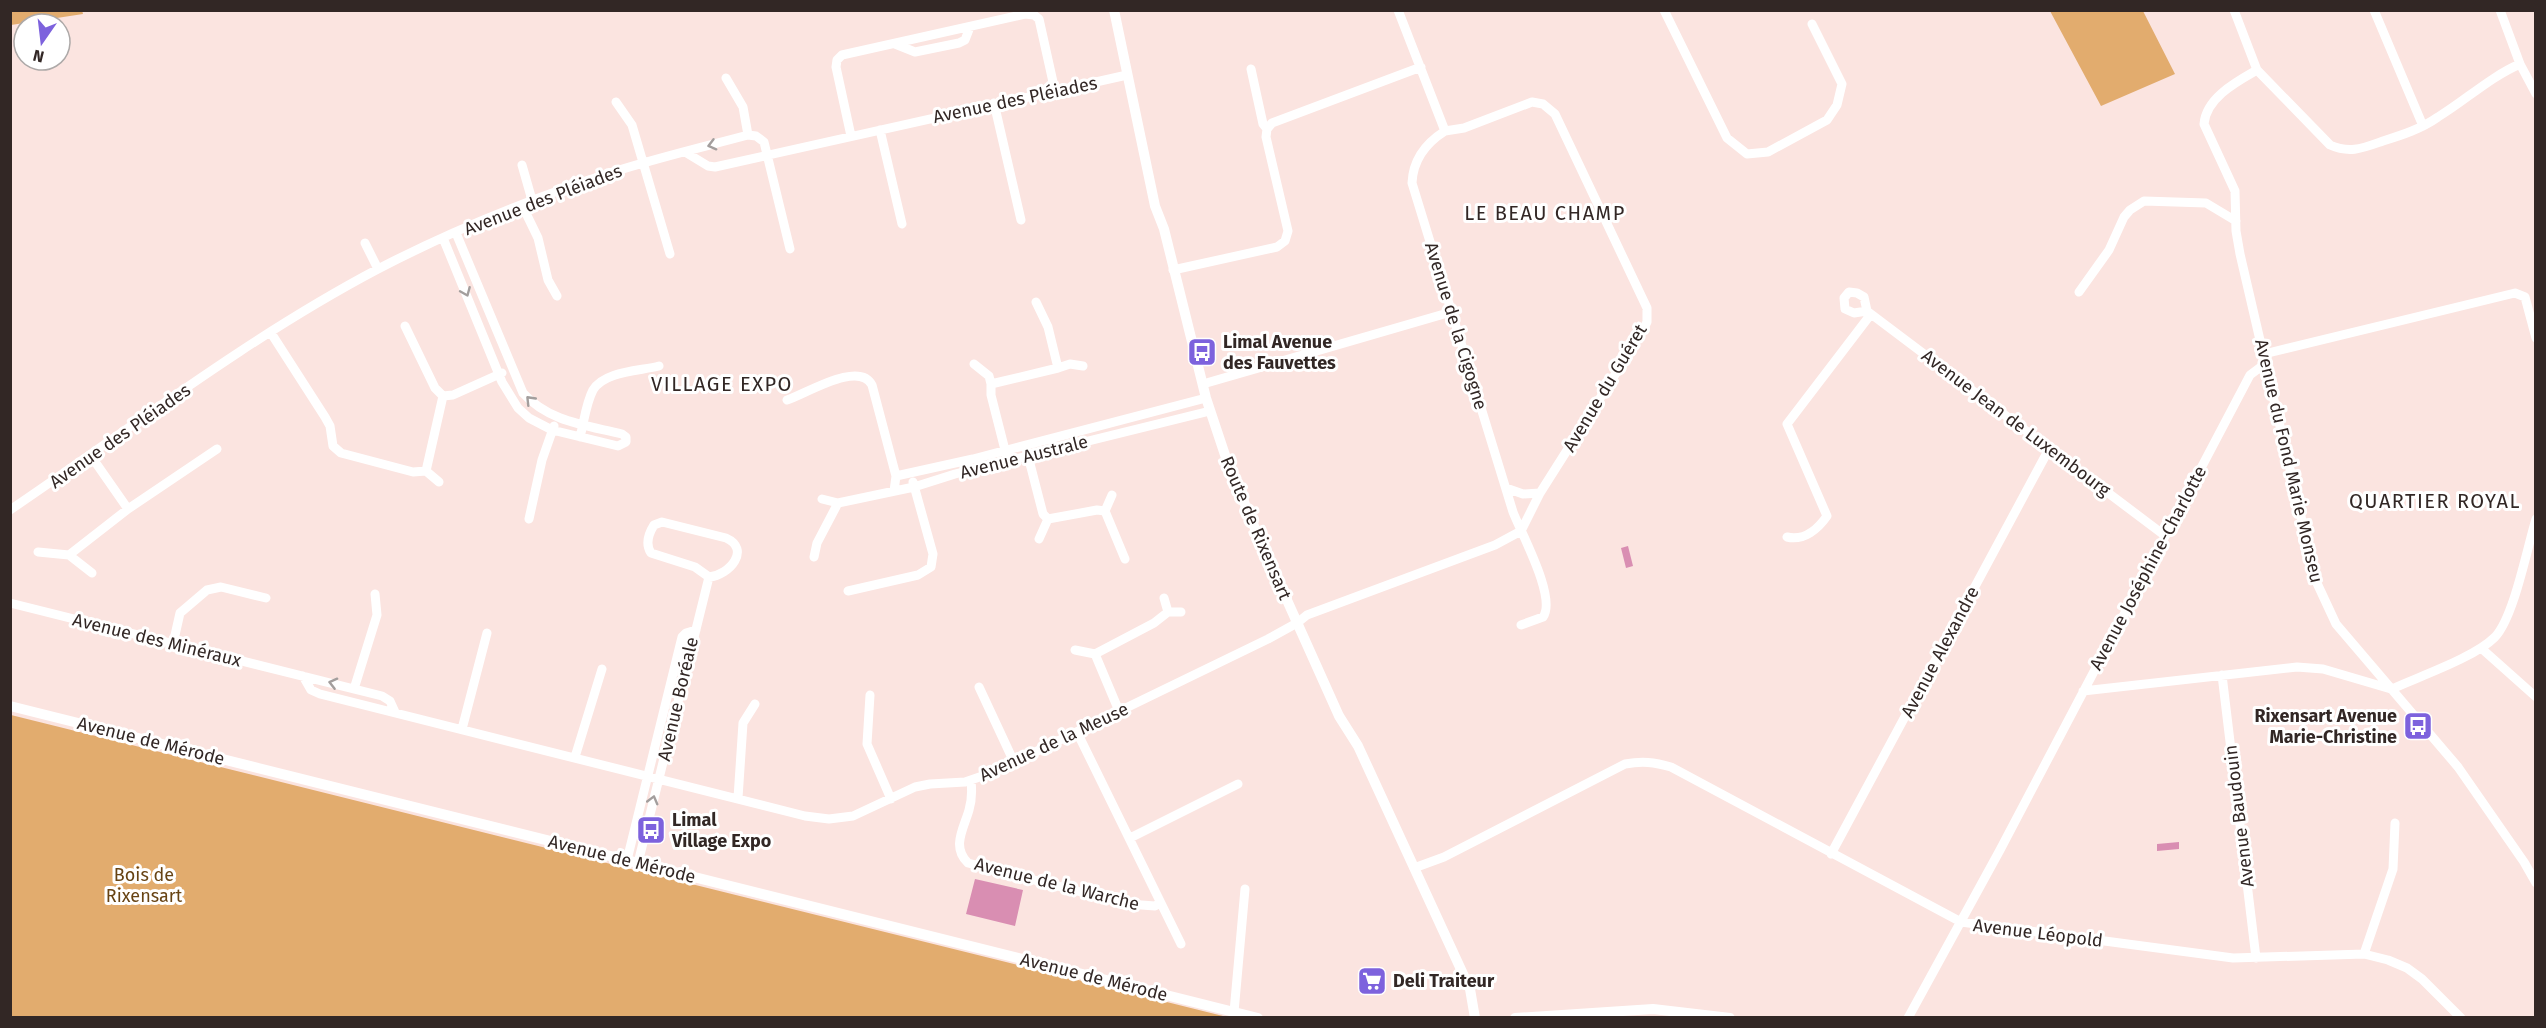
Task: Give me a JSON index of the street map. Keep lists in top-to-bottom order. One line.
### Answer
{"streets":{"street":["Avenue des Pléiades","Avenue de la Cigogne","Avenue du Guéret","Avenue Jean de Luxembourg","Avenue Australe","Avenue du Fond Marie Monseu","Route de Rixensart","Avenue Joséphine-Charlotte","Avenue des Minéraux","Avenue Alexandre","Avenue Boréale","Avenue de Mérode","Avenue de la Meuse","Avenue Baudouin","Avenue de la Warche","Avenue Léopold"]},"crossings":[["Avenue des Pléiades","Route de Rixensart"],["Avenue de la Cigogne","Avenue du Guéret"],["Avenue Jean de Luxembourg","Avenue Joséphine-Charlotte"],["Avenue Jean de Luxembourg","Avenue Alexandre"],["Avenue Australe","Route de Rixensart"],["Avenue du Fond Marie Monseu","Avenue Joséphine-Charlotte"],["Route de Rixensart","Avenue de la Meuse"],["Route de Rixensart","Avenue Léopold"],["Avenue Joséphine-Charlotte","Avenue Léopold"],["Avenue des Minéraux","Avenue Boréale"],["Avenue des Minéraux","Avenue de la Meuse"],["Avenue Alexandre","Avenue Léopold"],["Avenue Boréale","Avenue de Mérode"],["Avenue Boréale","Avenue de la Meuse"],["Avenue de la Meuse","Avenue de la Warche"],["Avenue Baudouin","Avenue Léopold"]],"districts":["LE BEAU CHAMP","VILLAGE EXPO","QUARTIER ROYAL"],"parks":["Bois de Rixensart"],"places":{"bus stop":["Limal Avenue des Fauvettes","Rixensart Avenue Marie-Christine","Limal Village Expo"],"supermarket":["Deli Traiteur"]},"north":"bottom"}
